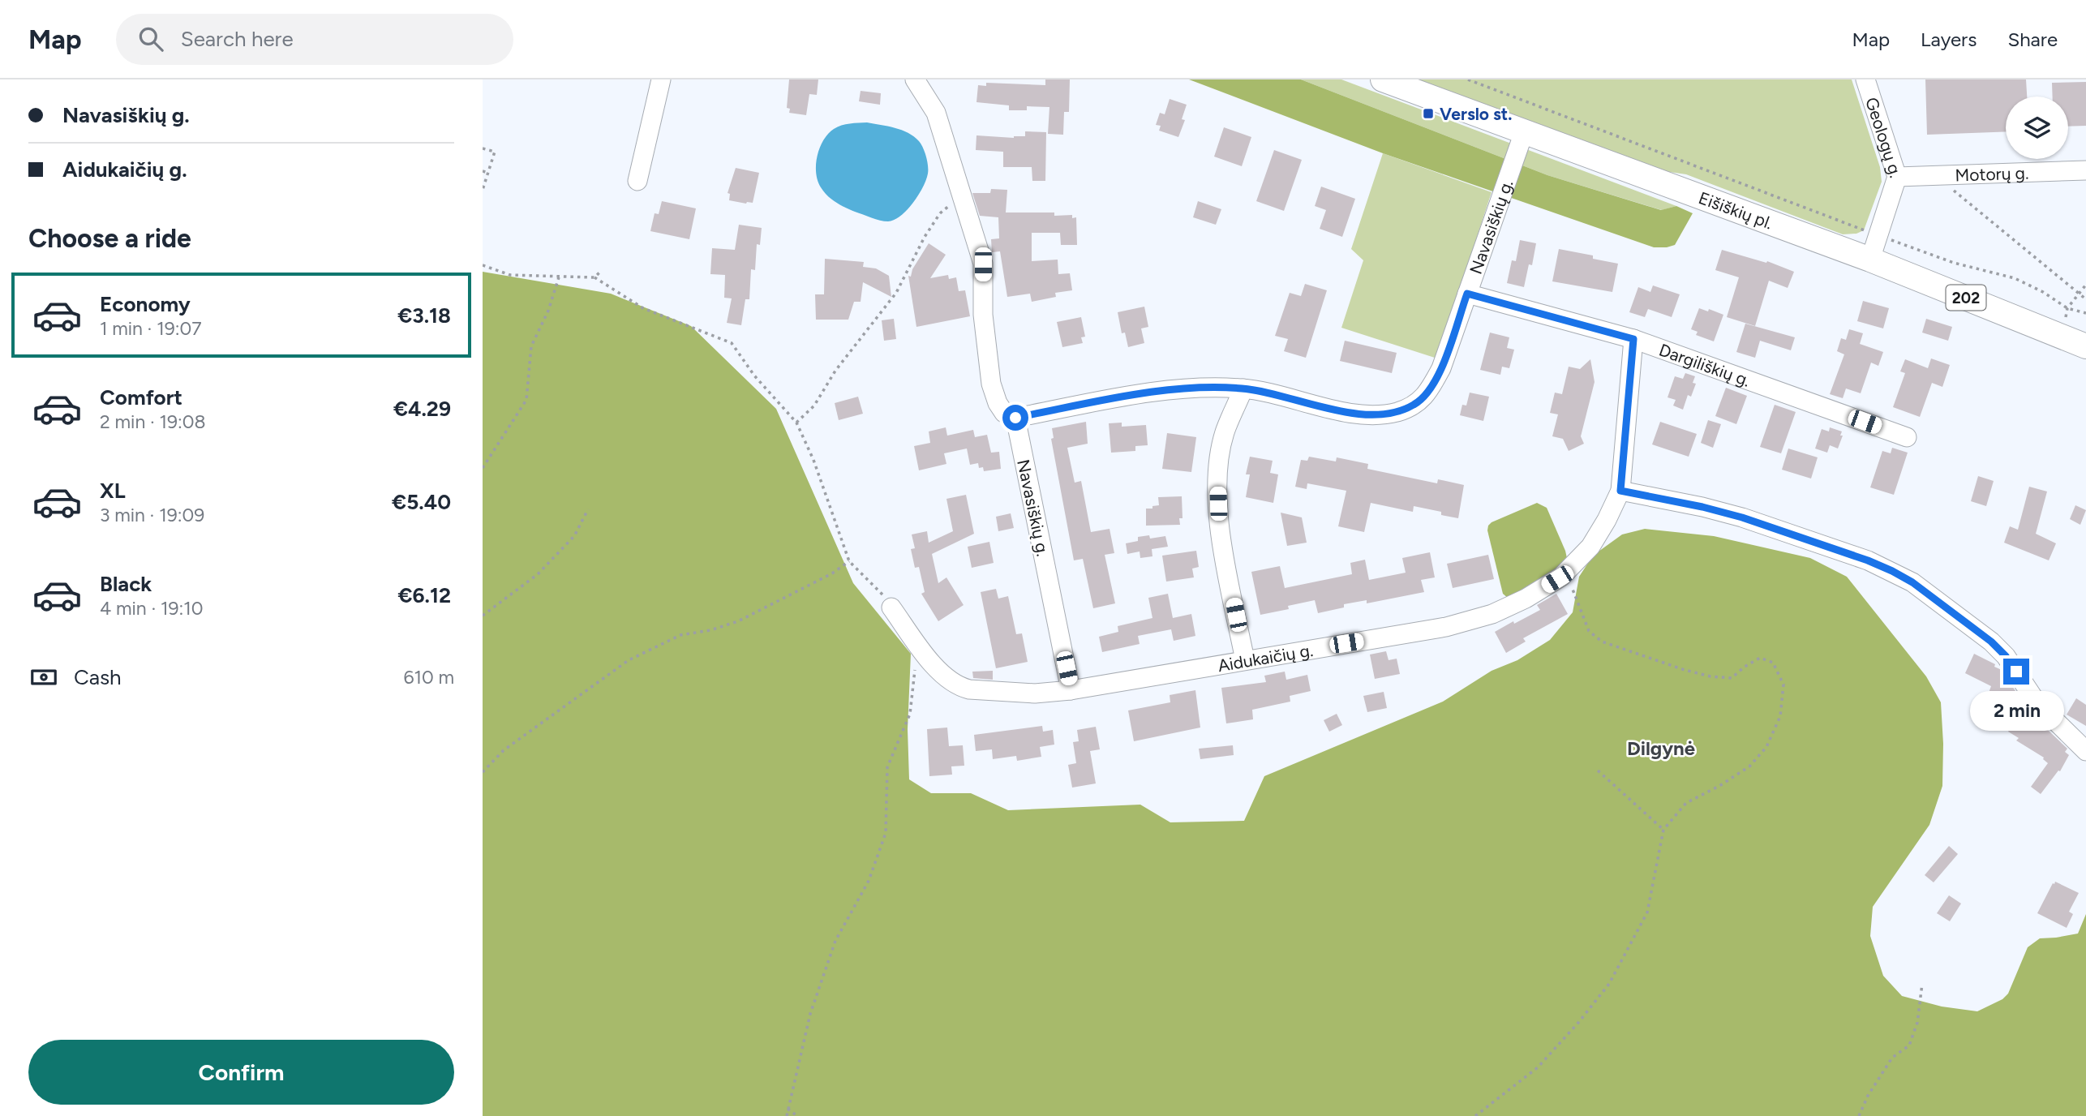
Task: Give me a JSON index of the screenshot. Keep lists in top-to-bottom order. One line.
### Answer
{"streets":{"main road":["Eišiškių pl.","202"],"street":["Geologų g.","Motorų g.","Navasiškių g.","Dargiliškių g.","Aidukaičių g."]},"crossings":[["Geologų g.","Motorų g."],["Geologų g.","Eišiškių pl."],["Eišiškių pl.","Navasiškių g."],["Navasiškių g.","Dargiliškių g."],["Navasiškių g.","Aidukaičių g."],["Dargiliškių g.","Aidukaičių g."]],"districts":["Dilgynė"],"places":{"transit":["Verslo st."]},"page":{"header":"Map","search":"Search here","nav":["Map","Layers","Share"],"banner":["Navasiškių g.","Aidukaičių g."],"heading":"Choose a ride","list":[{"name":"Economy","note":"1 min · 19:07","value":"€3.18"},{"name":"Comfort","note":"2 min · 19:08","value":"€4.29"},{"name":"XL","note":"3 min · 19:09","value":"€5.40"},{"name":"Black","note":"4 min · 19:10","value":"€6.12"}],"pay":["Cash","610 m"],"bubble":"2 min","buttons":"Confirm"}}
